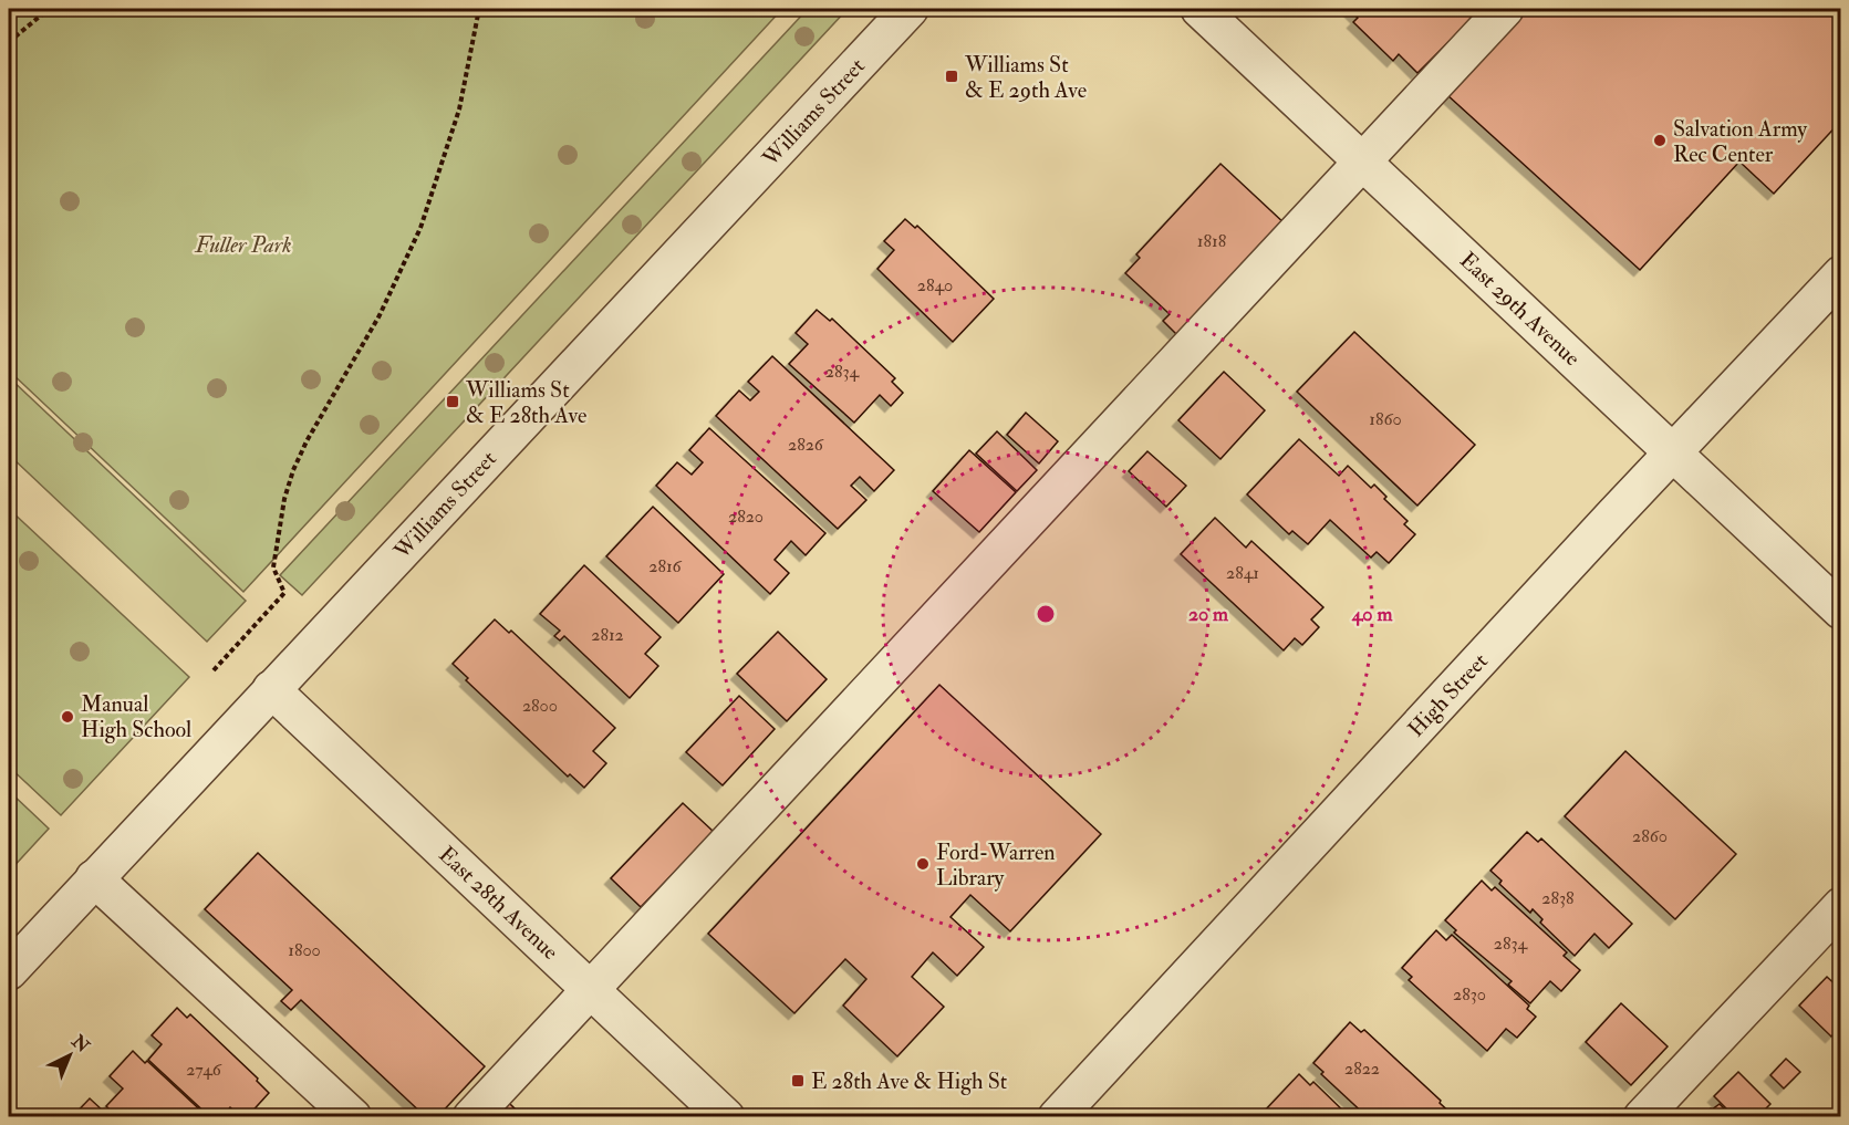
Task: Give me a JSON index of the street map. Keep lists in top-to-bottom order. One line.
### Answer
{"streets":{"street":["Williams Street","East 29th Avenue","High Street","East 28th Avenue"]},"crossings":[["Williams Street","East 28th Avenue"],["East 29th Avenue","High Street"]],"parks":["Fuller Park"],"places":{"transit":["Williams St & E 29th Ave","Williams St & E 28th Ave","E 28th Ave & High St"],"other":["Salvation Army Rec Center","Manual High School","Ford-Warren Library"]},"house_numbers":["1818","2840","2834","1860","2826","2820","2816","2841","2812","2800","2860","2838","2834","1800","2830","2822","2746"],"north":"top right","rings":["20 m","40 m"]}
